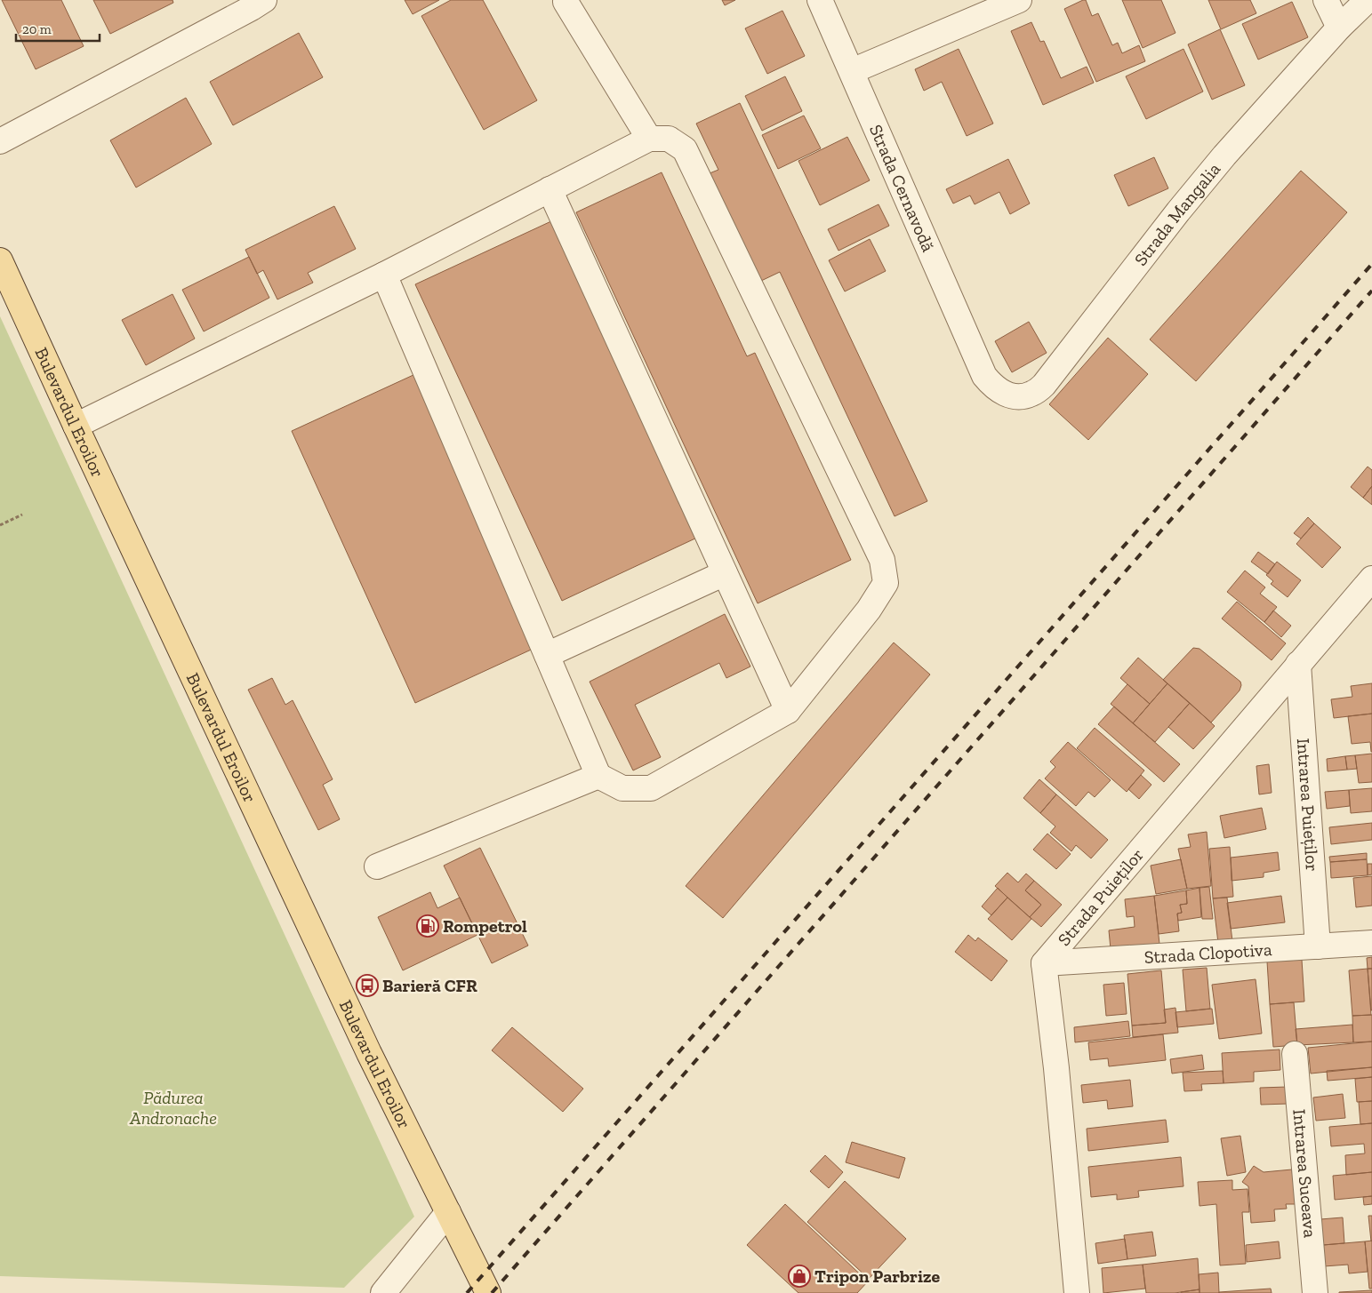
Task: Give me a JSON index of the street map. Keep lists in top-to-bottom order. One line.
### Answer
{"streets":{"main road":["Bulevardul Eroilor"],"street":["Strada Cernavodă","Strada Mangalia","Intrarea Puieților","Strada Puieților","Strada Clopotiva","Intrarea Suceava"]},"crossings":[["Strada Cernavodă","Strada Mangalia"],["Intrarea Puieților","Strada Puieților"],["Intrarea Puieților","Strada Clopotiva"],["Strada Puieților","Strada Clopotiva"]],"parks":["Pădurea Andronache"],"places":{"fuel station":["Rompetrol"],"bus stop":["Barieră CFR"],"shop":["Tripon Parbrize"]},"scale_bar":"20 m"}
